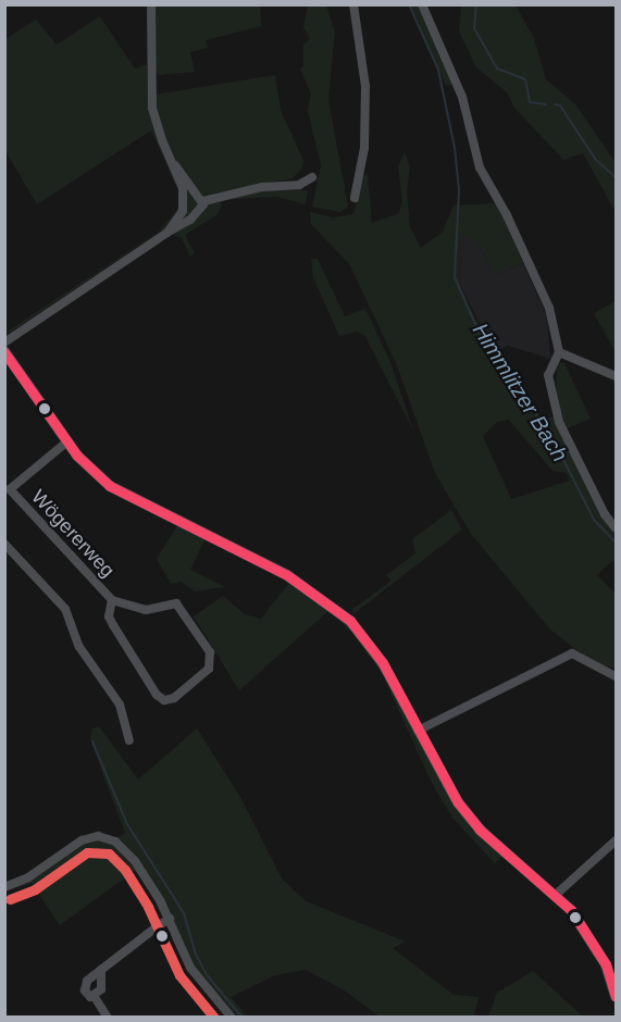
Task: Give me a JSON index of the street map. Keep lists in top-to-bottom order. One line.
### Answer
{"streets":{"street":["Wögererweg"]},"water":["Himmlitzer Bach"]}
